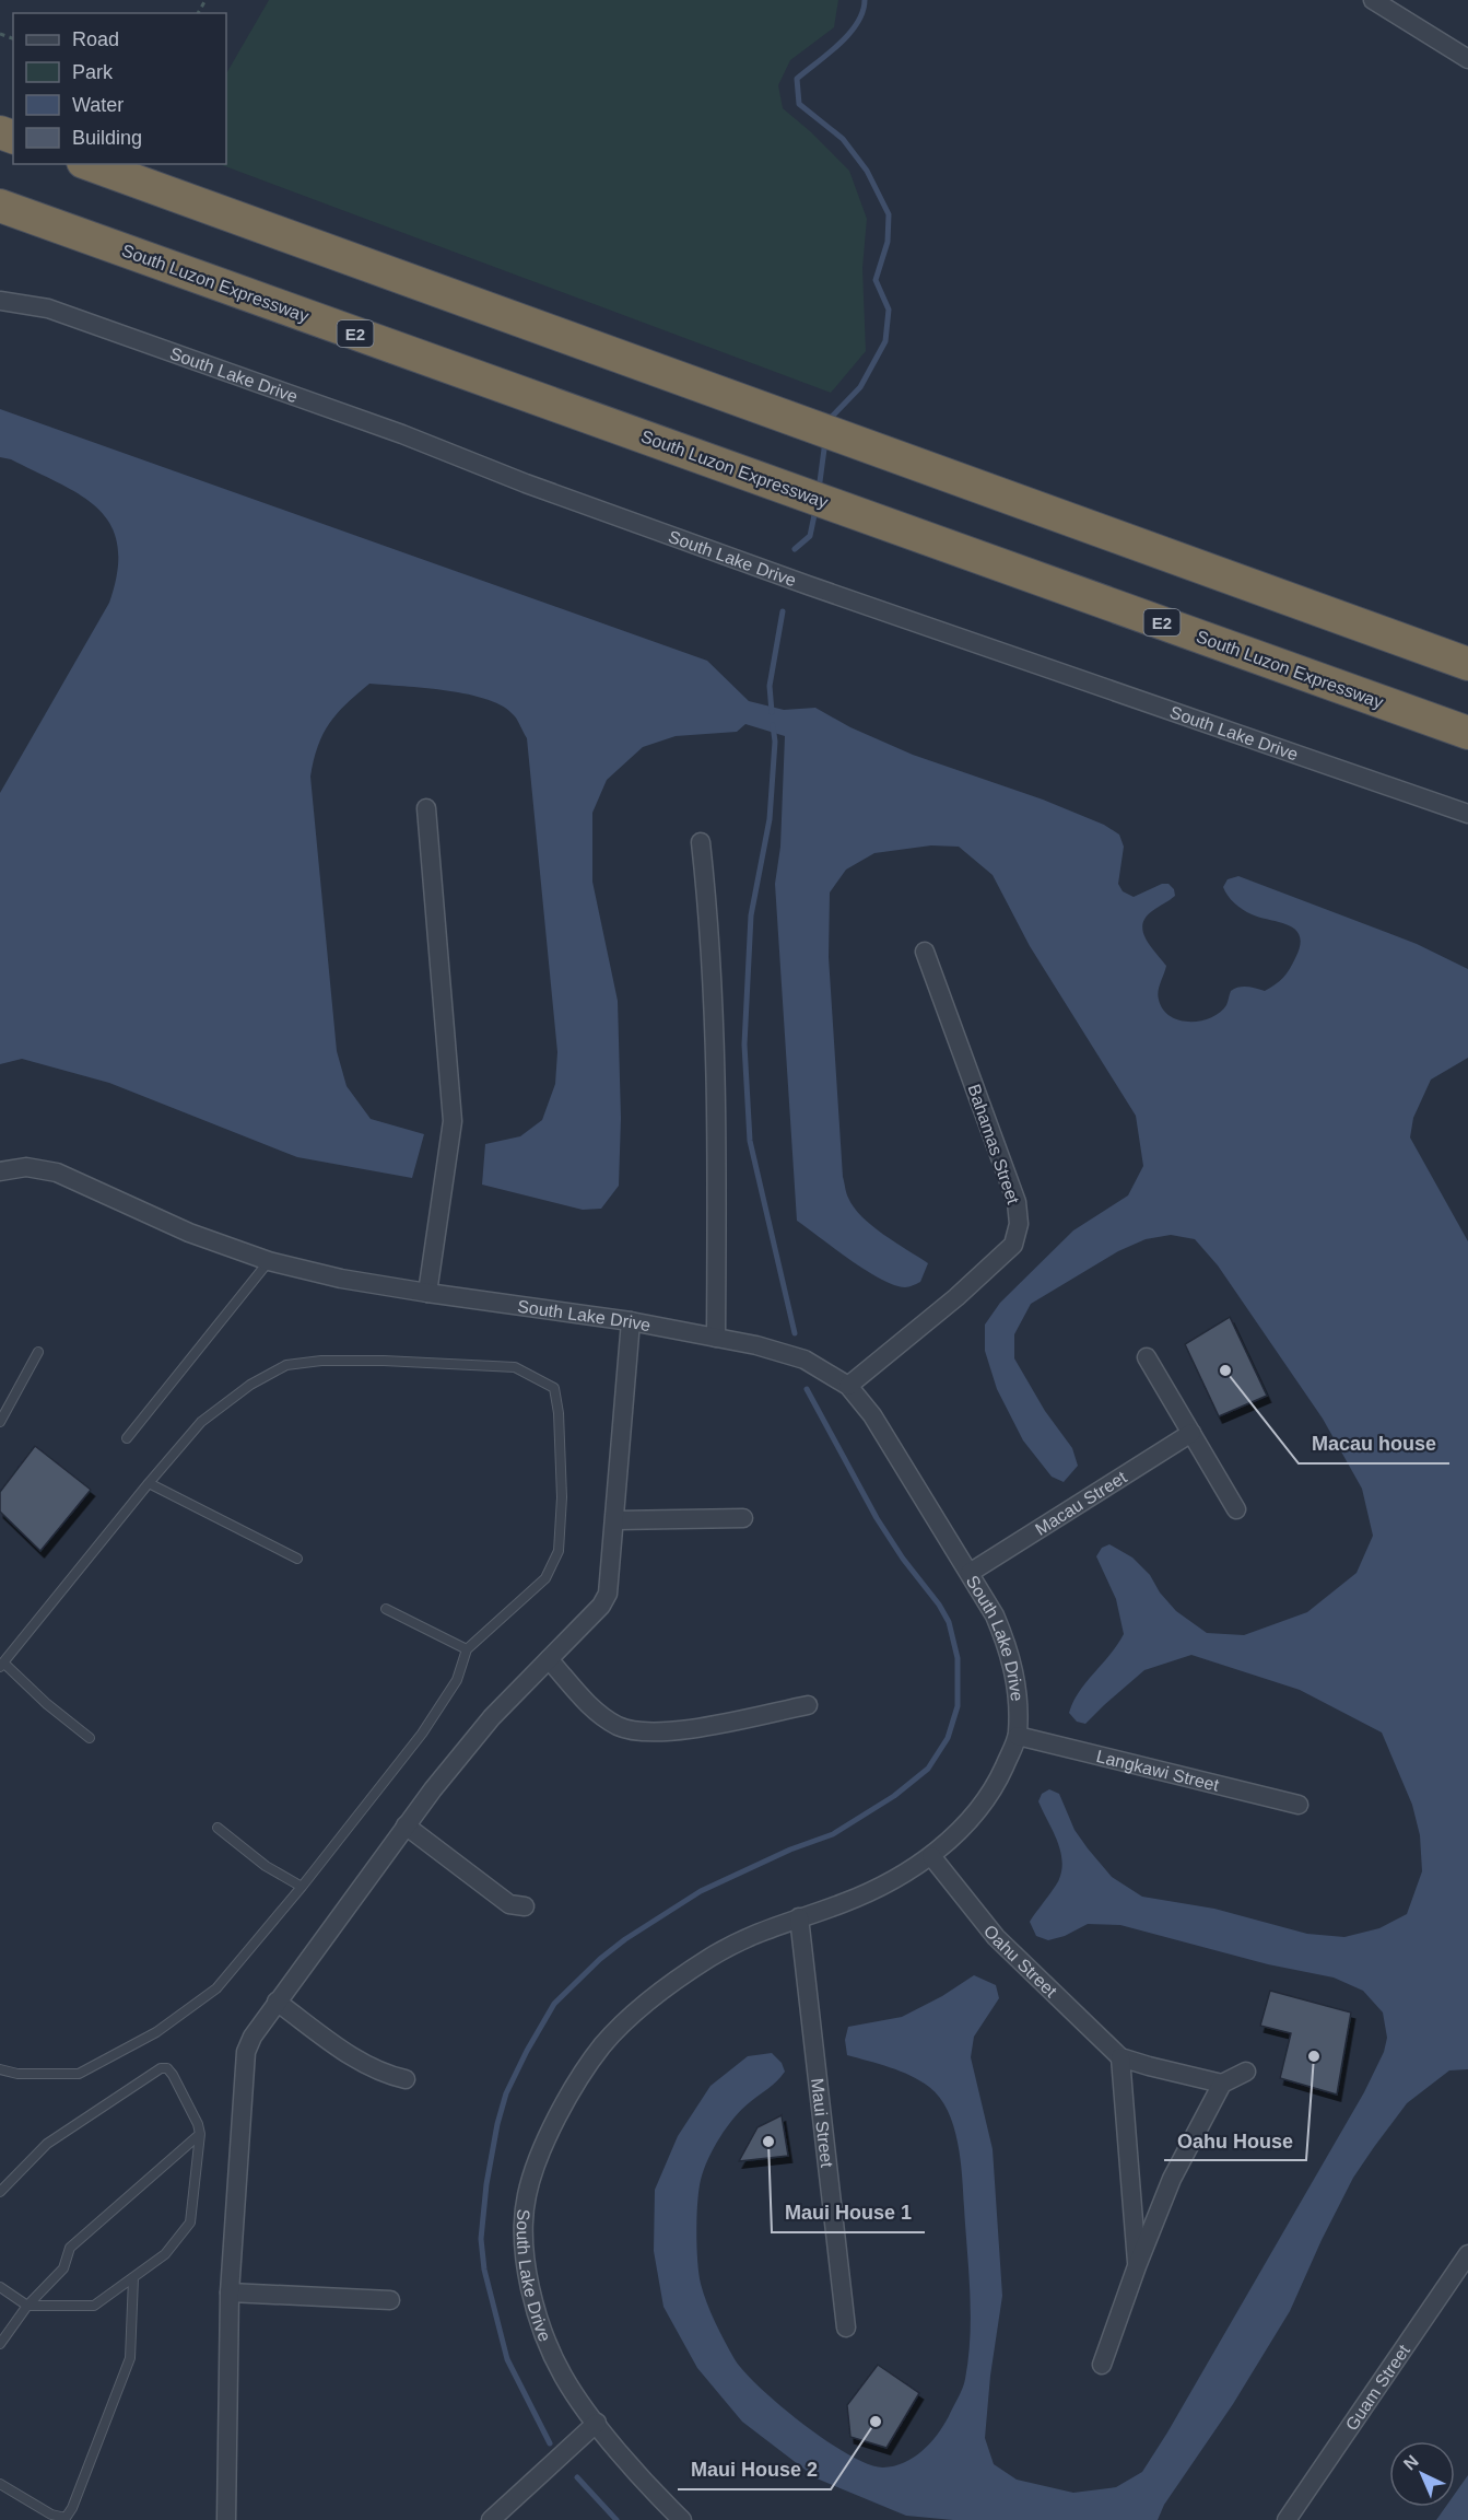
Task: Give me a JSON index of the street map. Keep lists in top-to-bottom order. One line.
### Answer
{"streets":{"highway":["South Luzon Expressway","E2"],"street":["South Lake Drive","Bahamas Street","Macau Street","Langkawi Street","Oahu Street","Maui Street","Guam Street"]},"crossings":[["South Lake Drive","Bahamas Street"],["South Lake Drive","Macau Street"],["South Lake Drive","Langkawi Street"],["South Lake Drive","Oahu Street"],["South Lake Drive","Maui Street"]],"places":["Macau house","Oahu House","Maui House 1","Maui House 2"],"legend":["Road","Park","Water","Building"],"north":"top left"}
